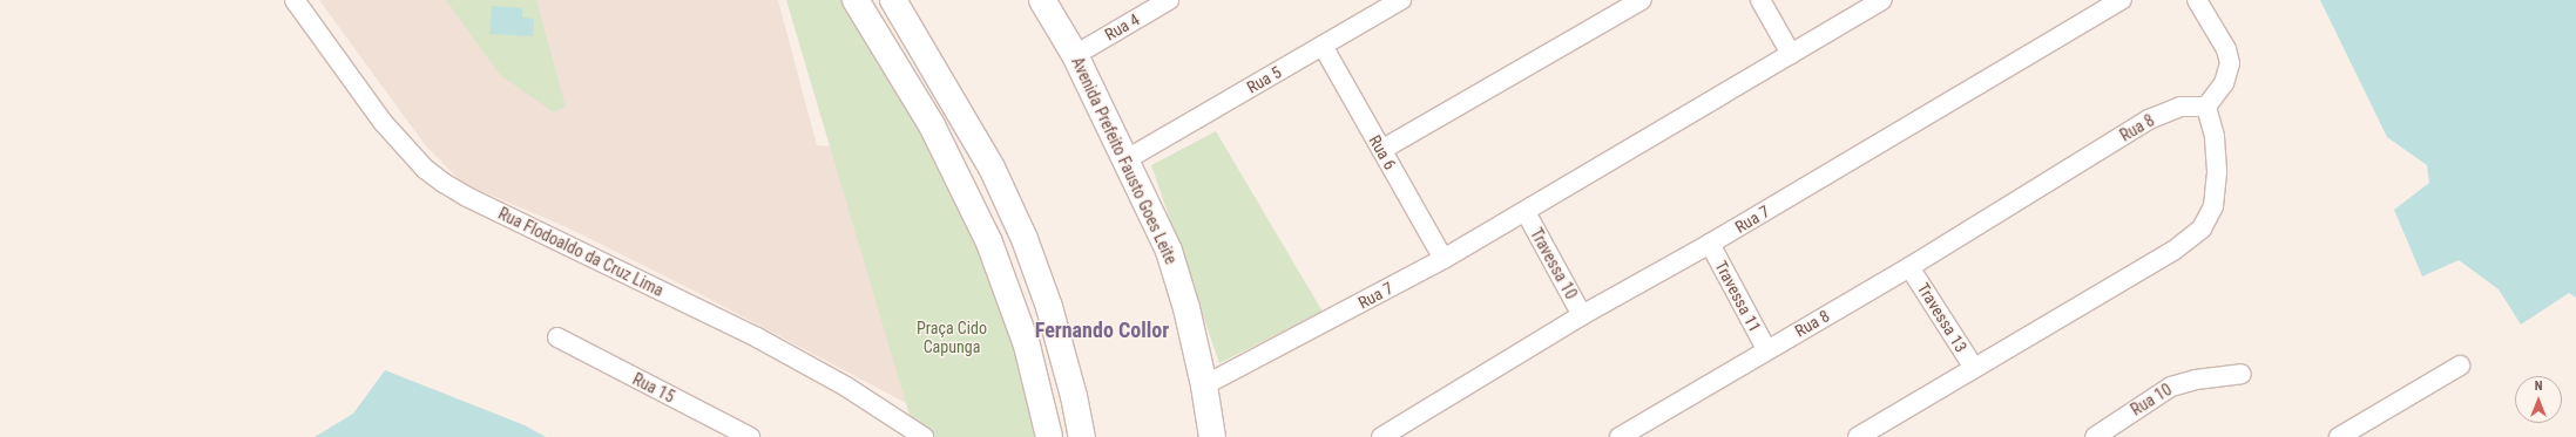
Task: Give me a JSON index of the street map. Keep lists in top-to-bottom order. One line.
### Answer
{"streets":{"street":["Rua 4","Rua 5","Rua 8","Rua 6","Avenida Prefeito Fausto Goes Leite","Rua 7","Rua Flodoaldo da Cruz Lima","Travessa 10","Travessa 11","Travessa 13","Rua 15","Rua 10"]},"crossings":[["Rua 4","Avenida Prefeito Fausto Goes Leite"],["Rua 5","Rua 6"],["Rua 5","Avenida Prefeito Fausto Goes Leite"],["Rua 8","Travessa 11"],["Rua 8","Travessa 13"],["Rua 6","Rua 7"],["Avenida Prefeito Fausto Goes Leite","Rua 7"],["Rua 7","Travessa 10"],["Rua 7","Travessa 11"]],"districts":["Fernando Collor"],"parks":["Praça Cido Capunga"],"north":"top"}
